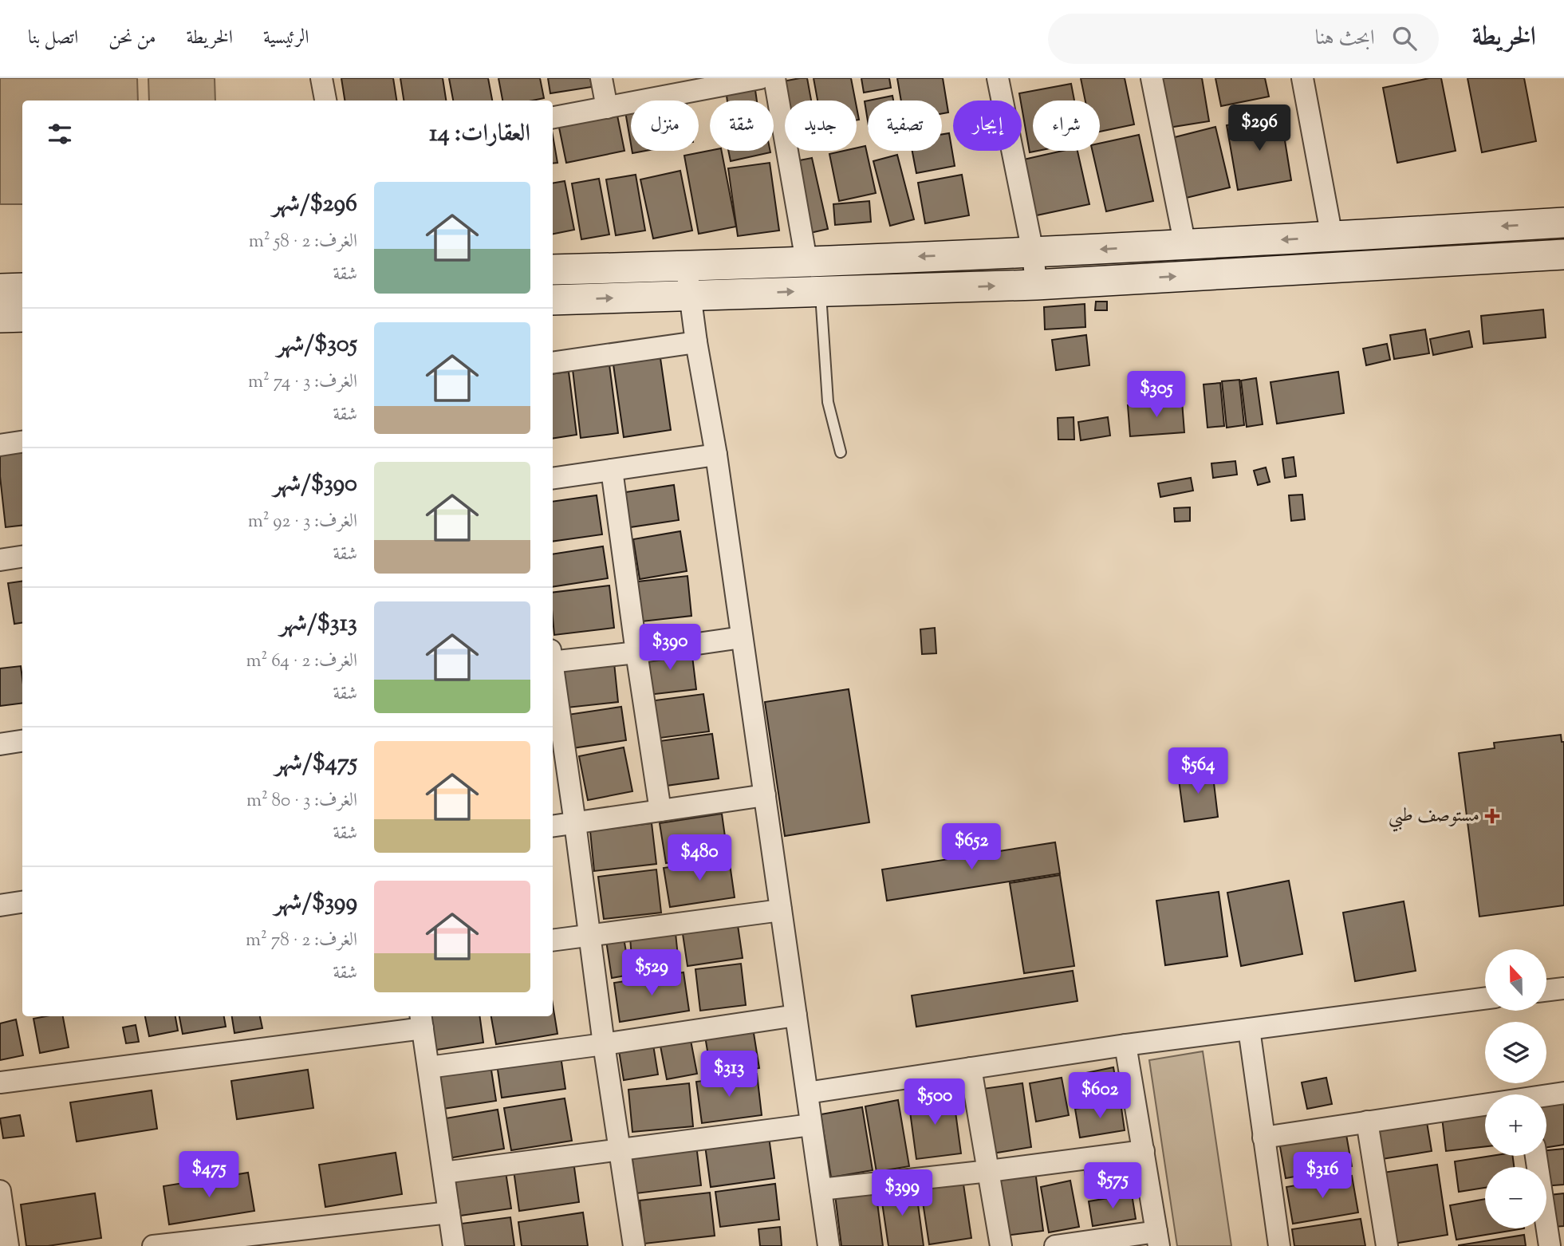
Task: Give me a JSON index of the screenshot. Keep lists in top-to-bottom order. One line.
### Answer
{"places":{"health":["مستوصف طبي"]},"north":"top","page":{"header":"الخريطة","search":"ابحث هنا","nav":["الرئيسية","الخريطة","من نحن","اتصل بنا"],"chip":["شراء","إيجار","تصفية","جديد","شقة","منزل"],"heading":"العقارات: 14","price":["$296","$305","$390","$564","$652","$480","$529","$313","$602","$500","$475","$316","$575","$399"],"list":[{"name":"$296/شهر","note":"الغرف: 2 · 58 m² · شقة"},{"name":"$305/شهر","note":"الغرف: 3 · 74 m² · شقة"},{"name":"$390/شهر","note":"الغرف: 3 · 92 m² · شقة"},{"name":"$313/شهر","note":"الغرف: 2 · 64 m² · شقة"},{"name":"$475/شهر","note":"الغرف: 3 · 80 m² · شقة"},{"name":"$399/شهر","note":"الغرف: 2 · 78 m² · شقة"}],"map_buttons":["+","−"]}}
